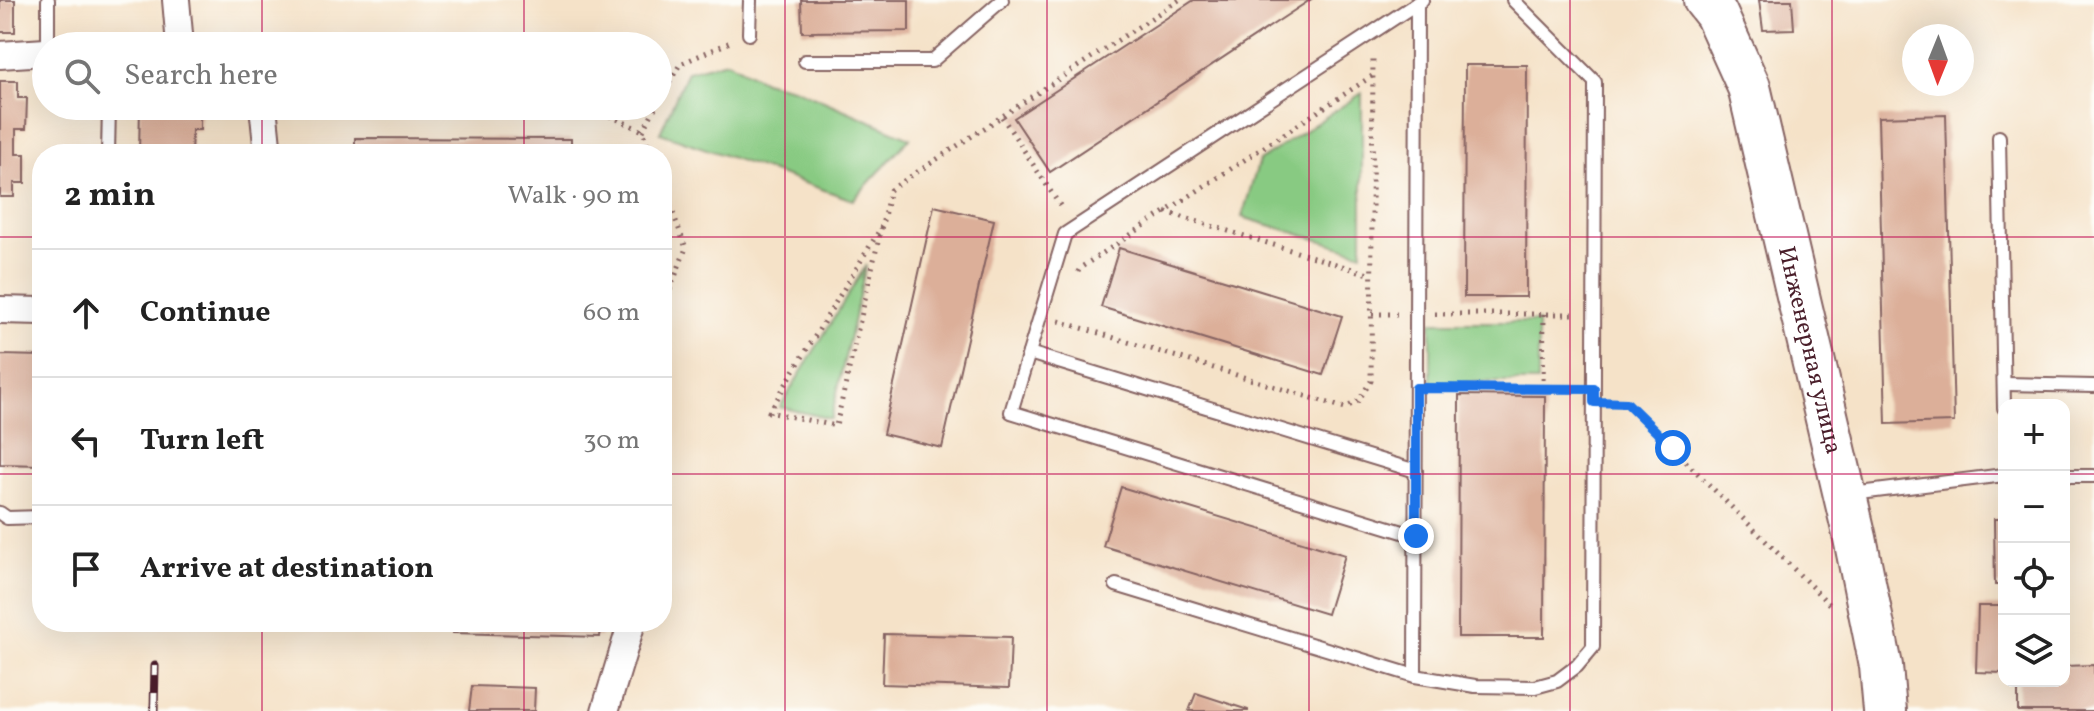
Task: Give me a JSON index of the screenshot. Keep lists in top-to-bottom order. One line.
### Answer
{"streets":{"main road":["Инженерная улица"]},"north":"bottom","page":{"search":"Search here","heading":["2 min","Walk · 90 m"],"list":[["Continue","60 m"],["Turn left","30 m"],"Arrive at destination"],"map_buttons":["+","−"]}}
